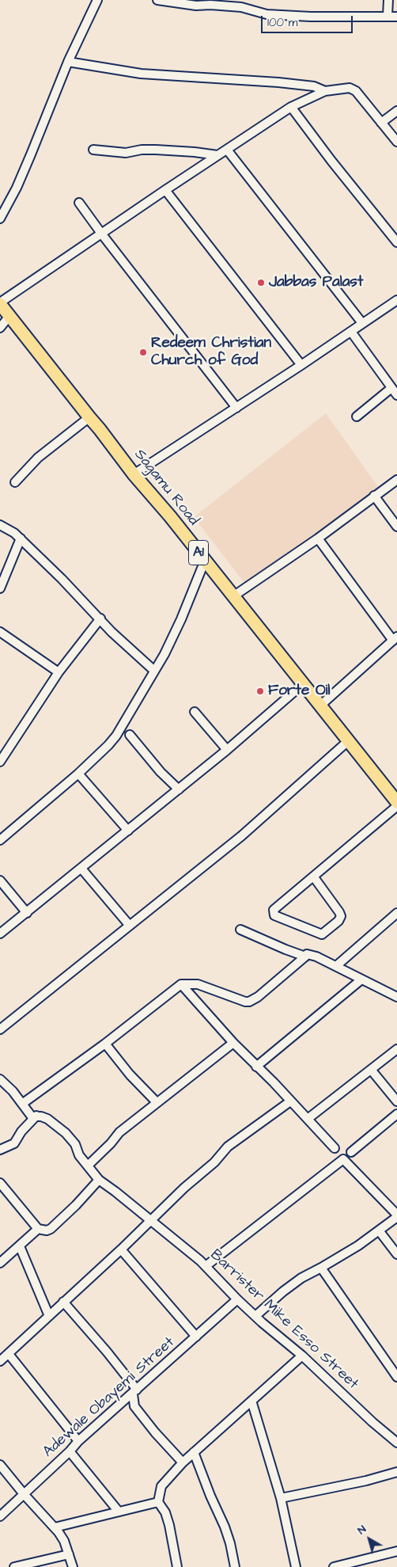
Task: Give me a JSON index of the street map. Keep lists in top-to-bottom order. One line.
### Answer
{"streets":{"highway":["Sagamu Road","A1"],"street":["Barrister Mike Esso Street","Adewale Obayemi Street"]},"crossings":[["Barrister Mike Esso Street","Adewale Obayemi Street"]],"places":["Jabbas Palast","Redeem Christian Church of God","Forte Oil"],"scale_bar":"100 m","north":"top left"}
